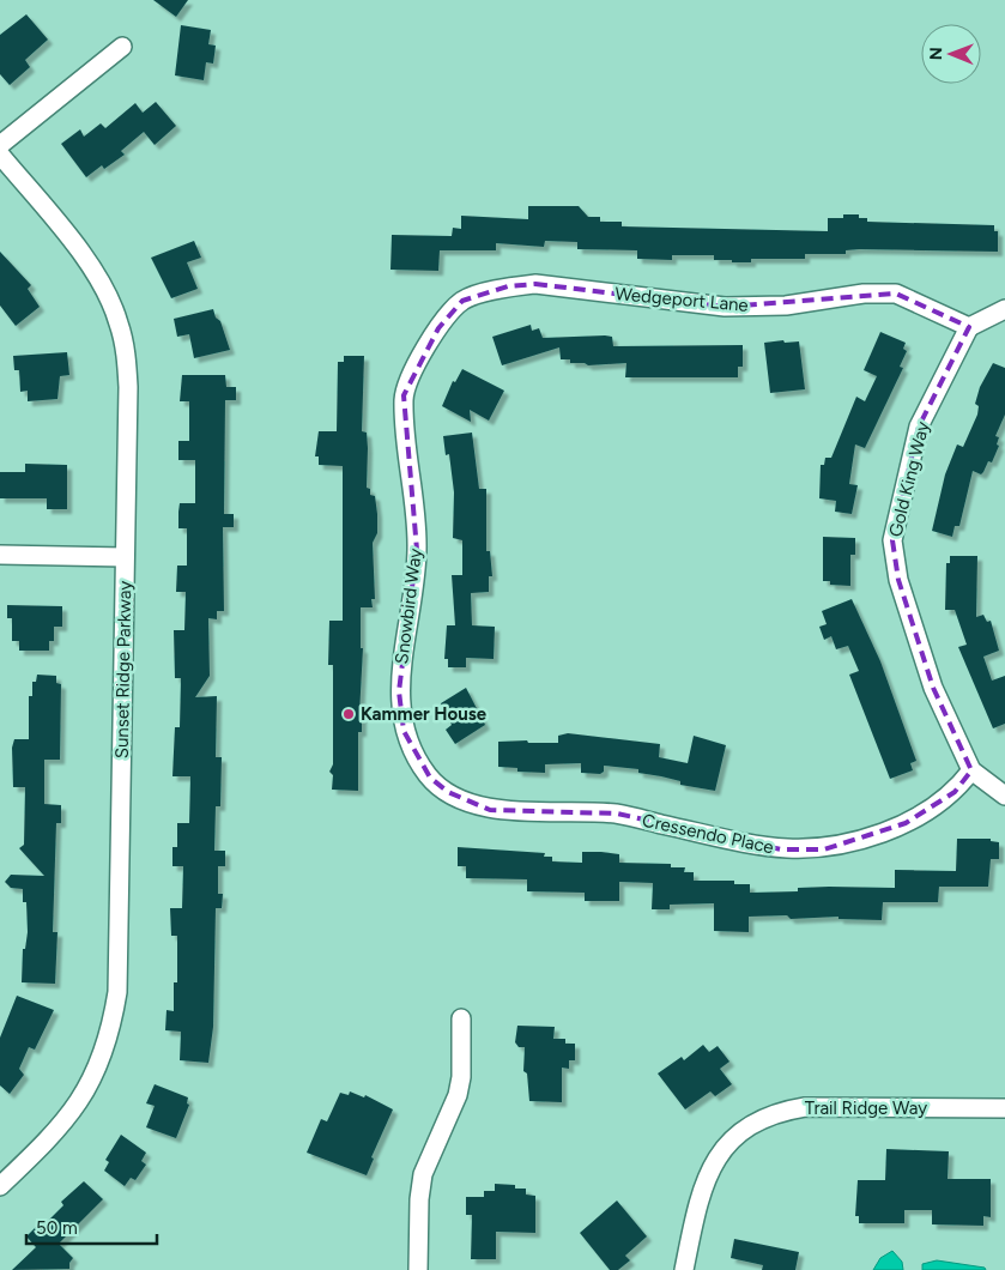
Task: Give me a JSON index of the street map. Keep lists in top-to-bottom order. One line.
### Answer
{"streets":{"street":["Wedgeport Lane","Gold King Way","Snowbird Way","Sunset Ridge Parkway","Cressendo Place","Trail Ridge Way"]},"crossings":[["Wedgeport Lane","Gold King Way"],["Wedgeport Lane","Snowbird Way"],["Gold King Way","Cressendo Place"],["Snowbird Way","Cressendo Place"]],"places":["Kammer House"],"scale_bar":"50 m","north":"left"}
